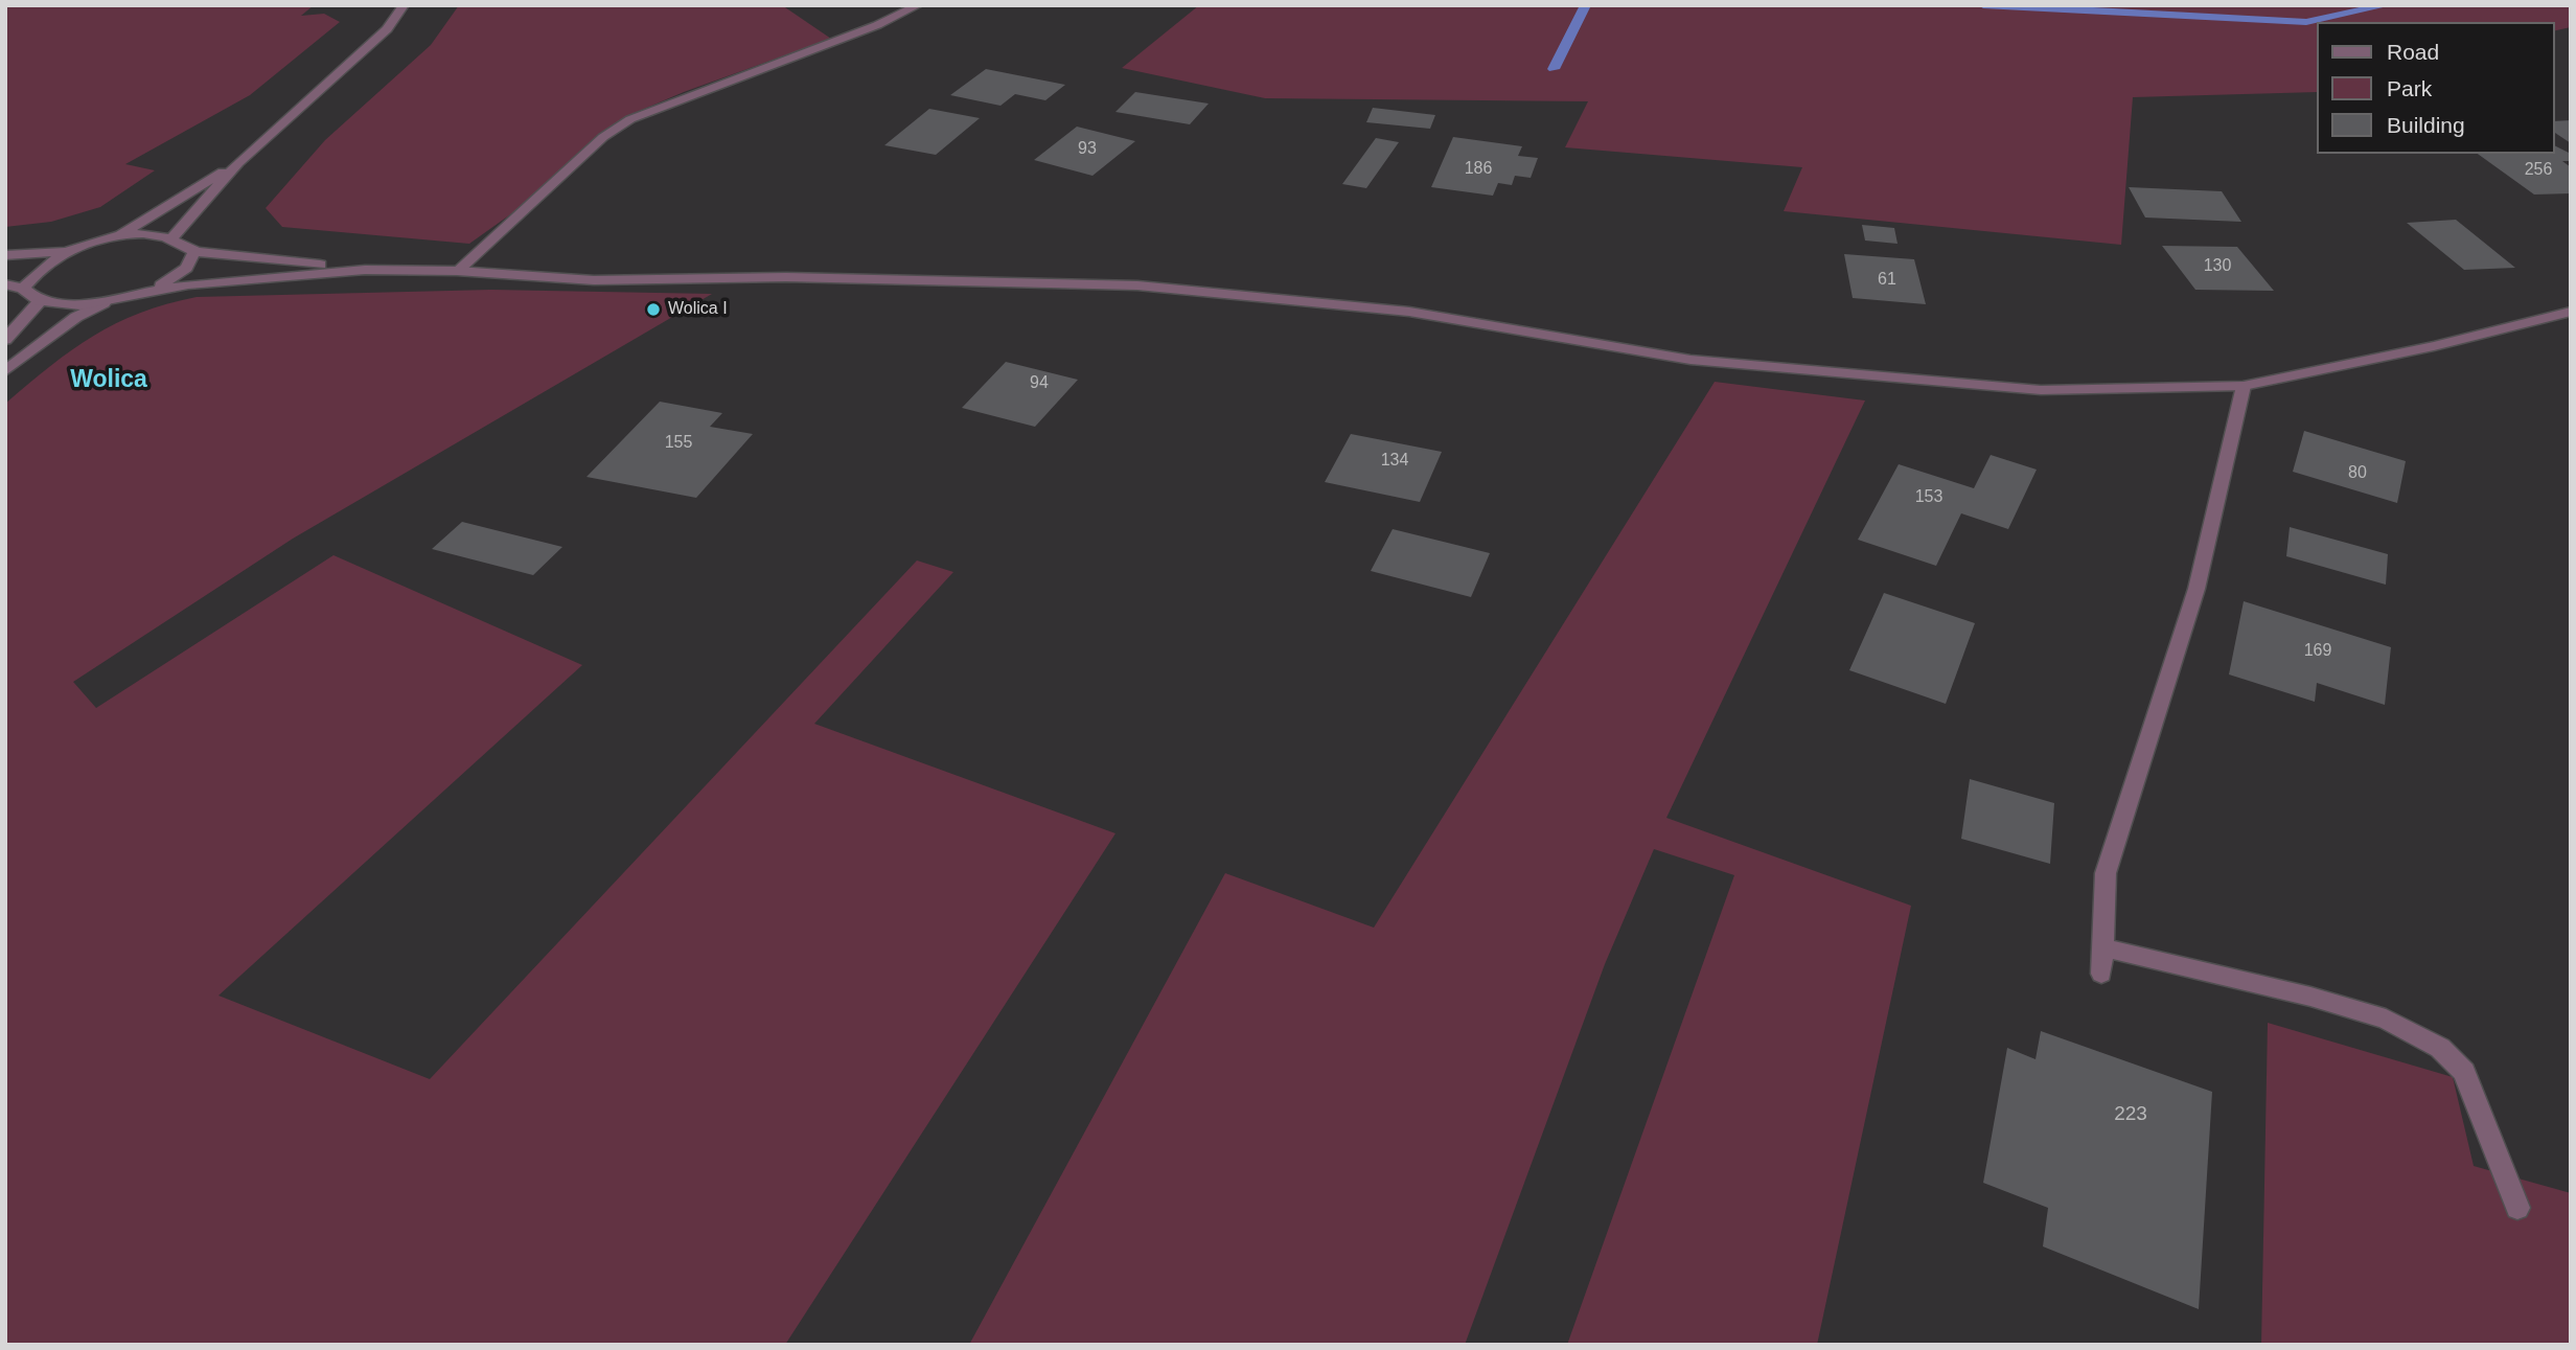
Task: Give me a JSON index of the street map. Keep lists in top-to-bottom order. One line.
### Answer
{"districts":["Wolica"],"places":["Wolica I"],"house_numbers":["93","186","256","130","61","94","155","134","80","153","169","223"],"legend":["Road","Park","Building"]}
